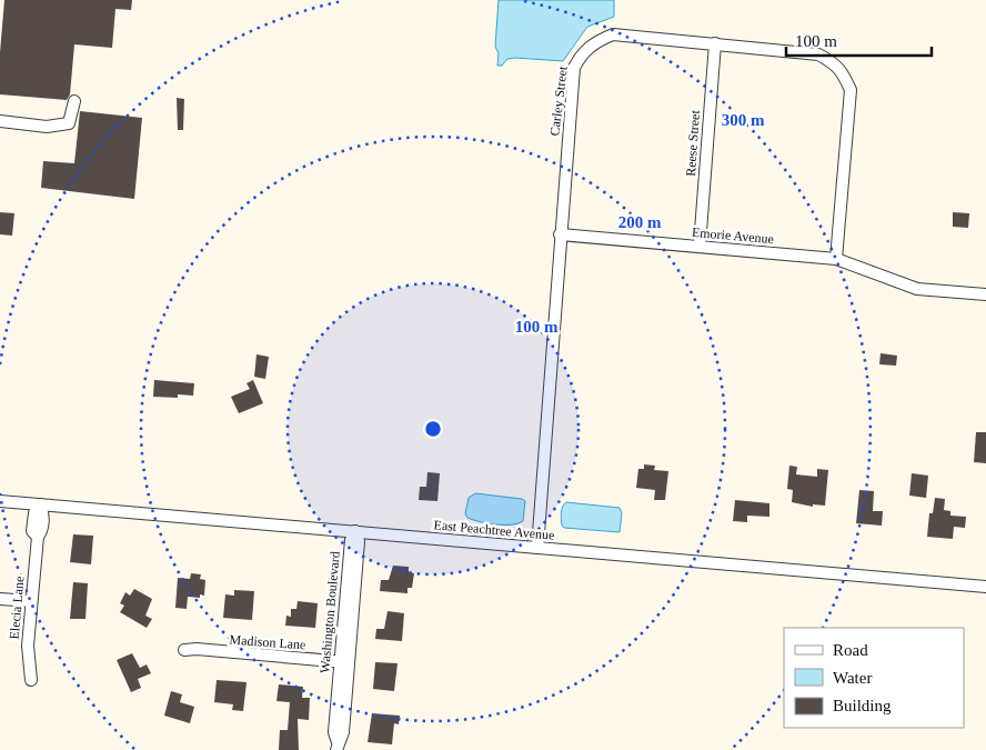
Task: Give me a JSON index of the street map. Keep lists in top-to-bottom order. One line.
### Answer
{"streets":{"street":["Carley Street","Reese Street","Emorie Avenue","East Peachtree Avenue","Elecia Lane","Washington Boulevard","Madison Lane"]},"crossings":[["Carley Street","Reese Street"],["Carley Street","Emorie Avenue"],["Carley Street","East Peachtree Avenue"],["Reese Street","Emorie Avenue"],["East Peachtree Avenue","Elecia Lane"],["East Peachtree Avenue","Washington Boulevard"],["Washington Boulevard","Madison Lane"]],"legend":["Road","Water","Building"],"scale_bar":"100 m","rings":["300 m","200 m","100 m"]}
